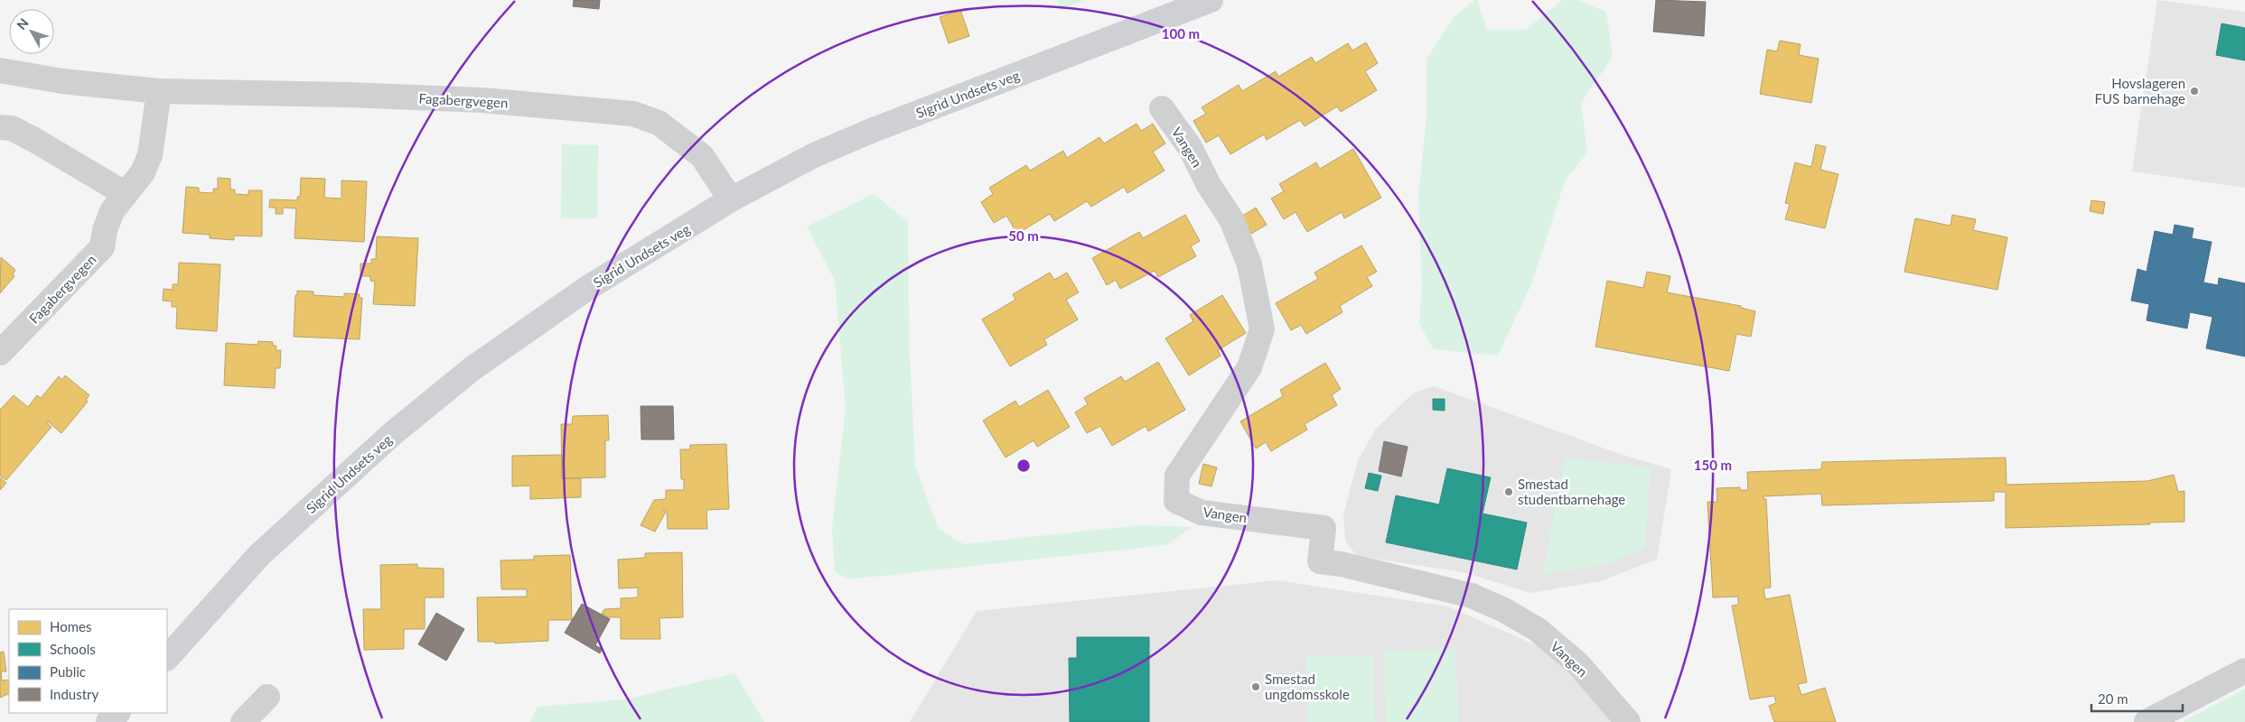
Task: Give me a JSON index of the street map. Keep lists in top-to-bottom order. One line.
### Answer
{"streets":{"street":["Sigrid Undsets veg","Fagabergvegen","Vangen"]},"crossings":[["Sigrid Undsets veg","Fagabergvegen"]],"places":["Hovslageren FUS barnehage","Smestad studentbarnehage","Smestad ungdomsskole"],"legend":["Homes","Schools","Public","Industry"],"scale_bar":"20 m","north":"top left","rings":["100 m","50 m","150 m"]}
